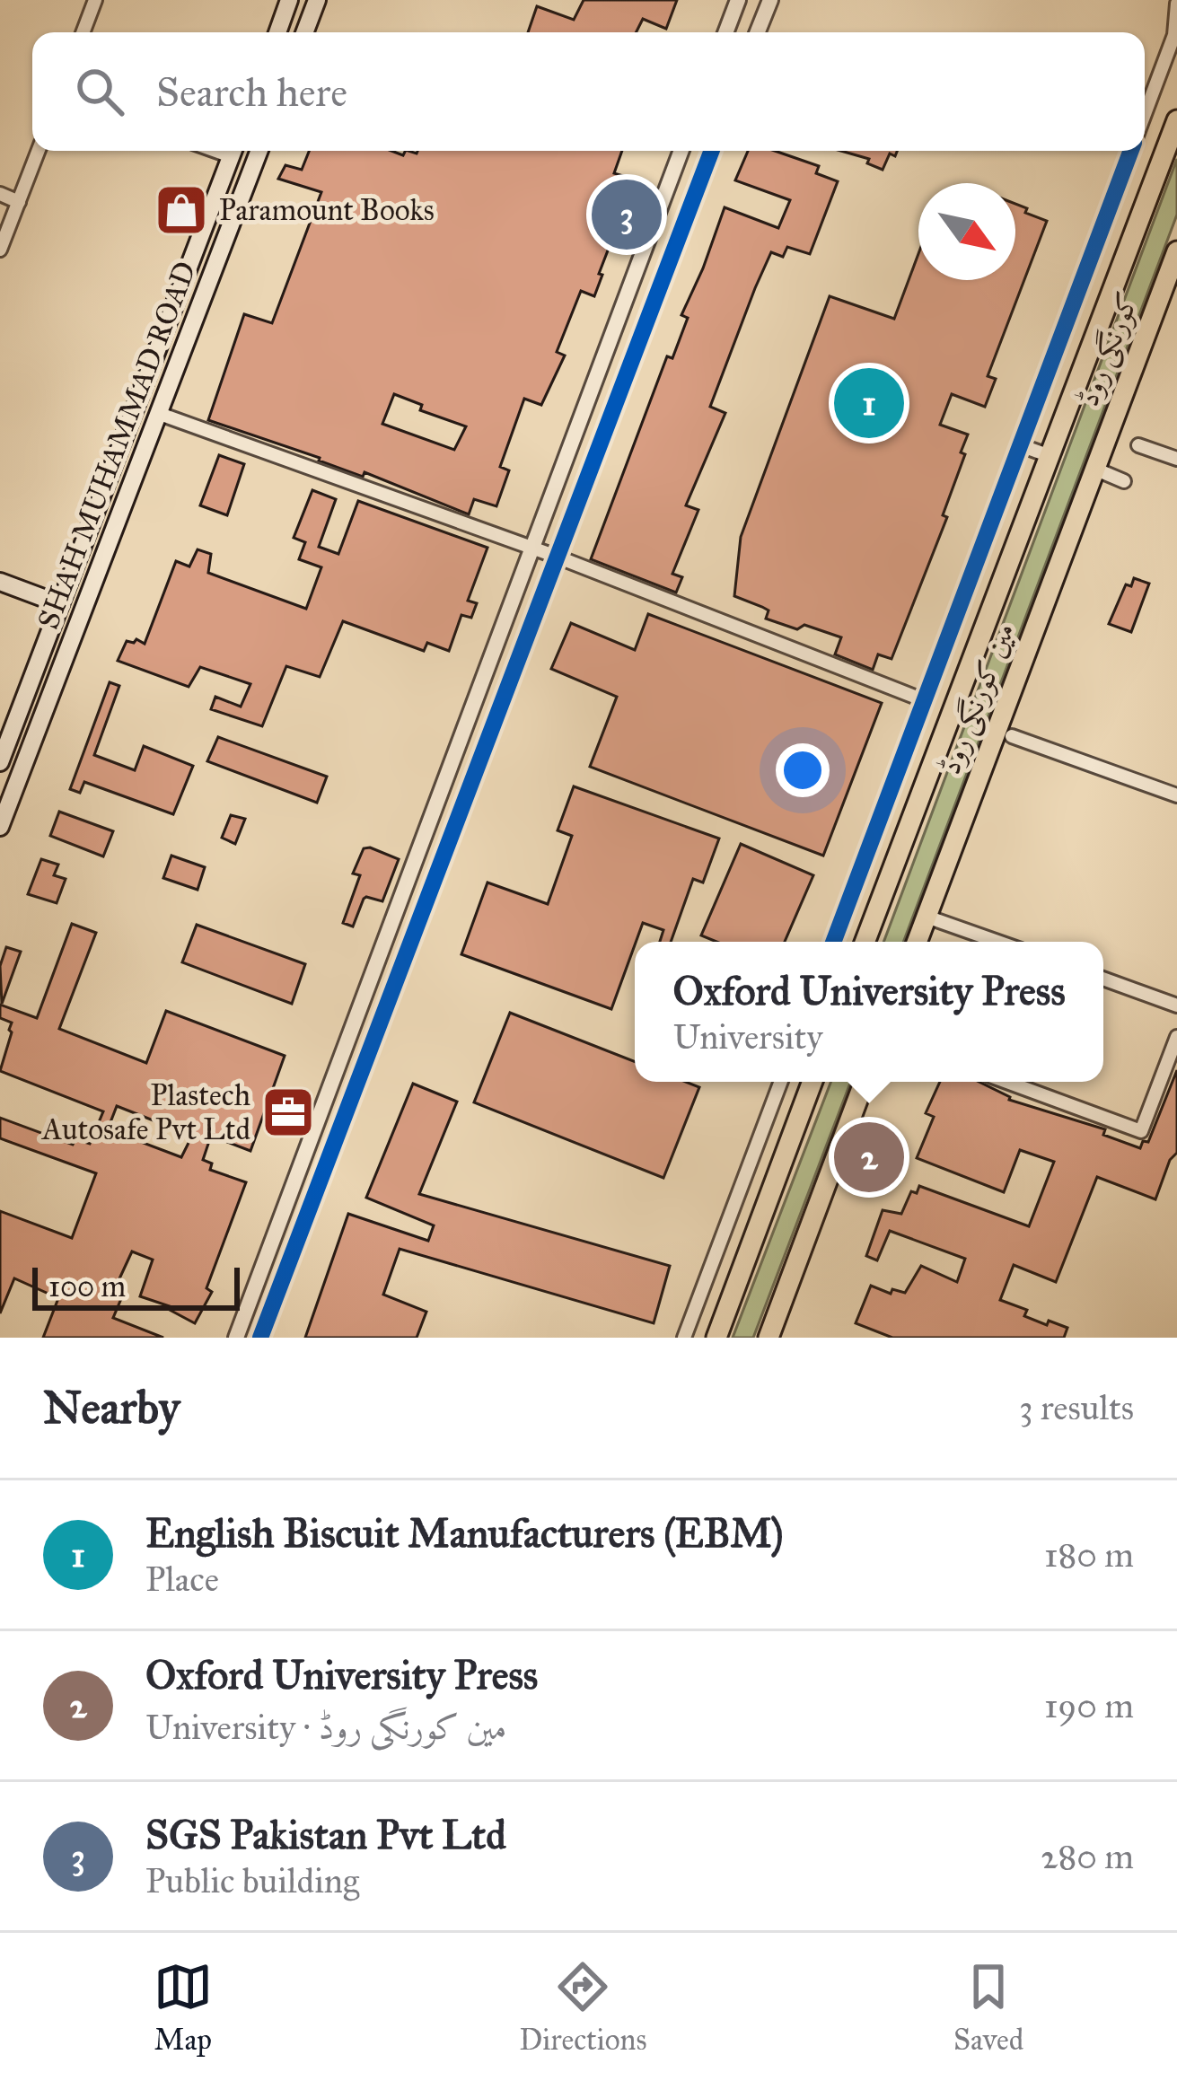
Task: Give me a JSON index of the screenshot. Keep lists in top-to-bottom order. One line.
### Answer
{"streets":{"main road":["کورنگی روڈ","SHAH MUHAMMAD ROAD","مین کورنگی روڈ"]},"crossings":[["کورنگی روڈ","مین کورنگی روڈ"]],"places":{"shop":["Paramount Books"],"office":["Plastech Autosafe Pvt Ltd"]},"scale_bar":"100 m","north":"bottom right","page":{"search":"Search here","pins":["3","1","2"],"popup":["Oxford University Press","University"],"scale":"100 m","heading":["Nearby","3 results"],"list":[{"mark":"1","name":"English Biscuit Manufacturers (EBM)","note":"Place","value":"180 m"},{"mark":"2","name":"Oxford University Press","note":"University · مین کورنگی روڈ","value":"190 m"},{"mark":"3","name":"SGS Pakistan Pvt Ltd","note":"Public building","value":"280 m"}],"nav":["Map","Directions","Saved"]}}
